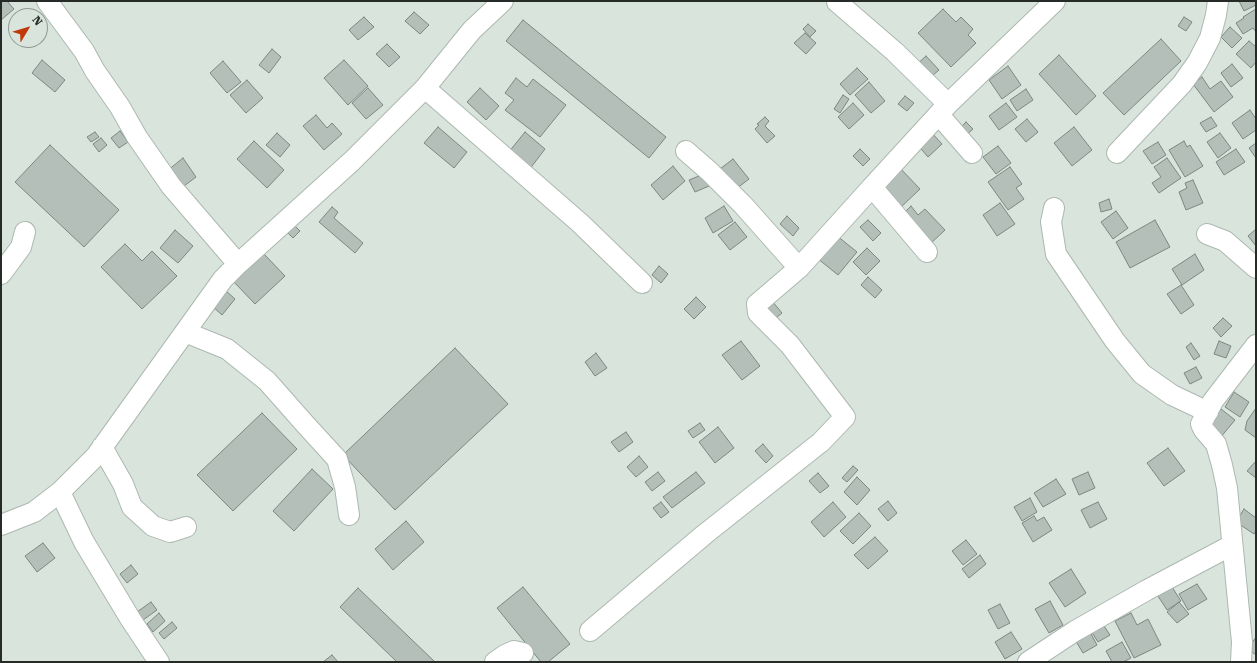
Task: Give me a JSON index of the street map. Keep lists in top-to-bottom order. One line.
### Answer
{"north":"top right"}
